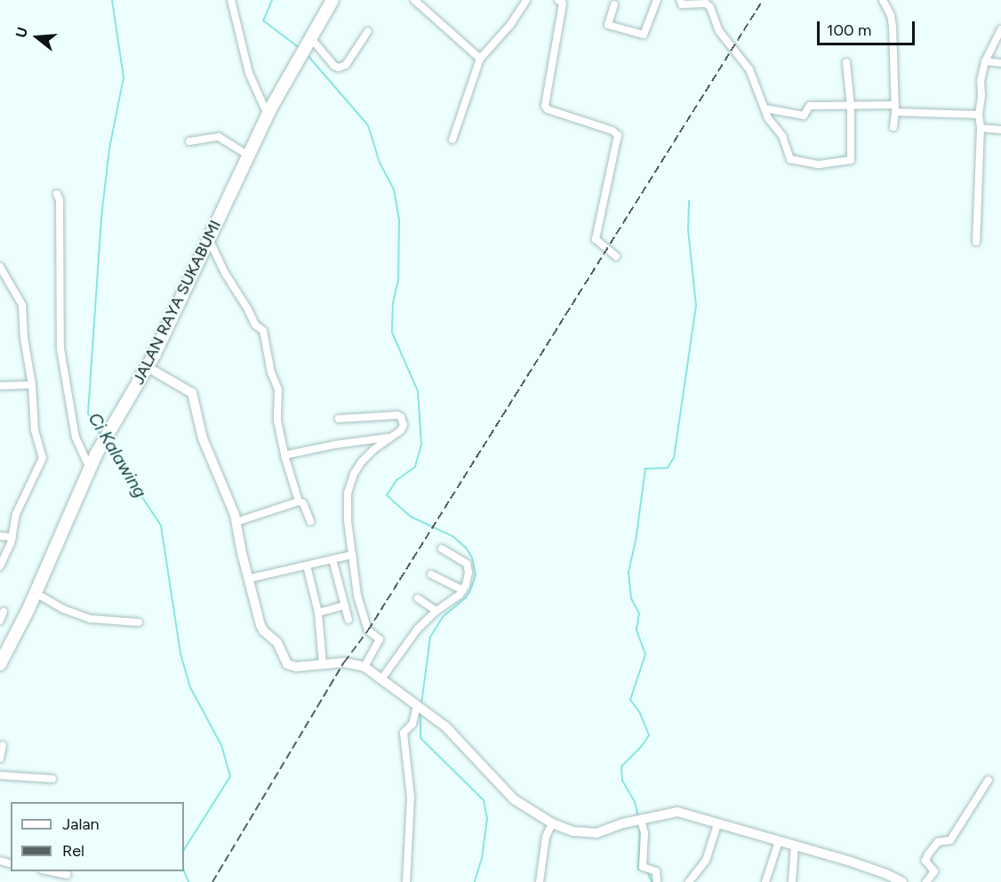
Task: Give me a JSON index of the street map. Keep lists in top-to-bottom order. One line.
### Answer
{"streets":{"highway":["JALAN RAYA SUKABUMI"]},"water":["Ci Kalawing"],"legend":["Jalan","Rel"],"scale_bar":"100 m","north":"left"}
